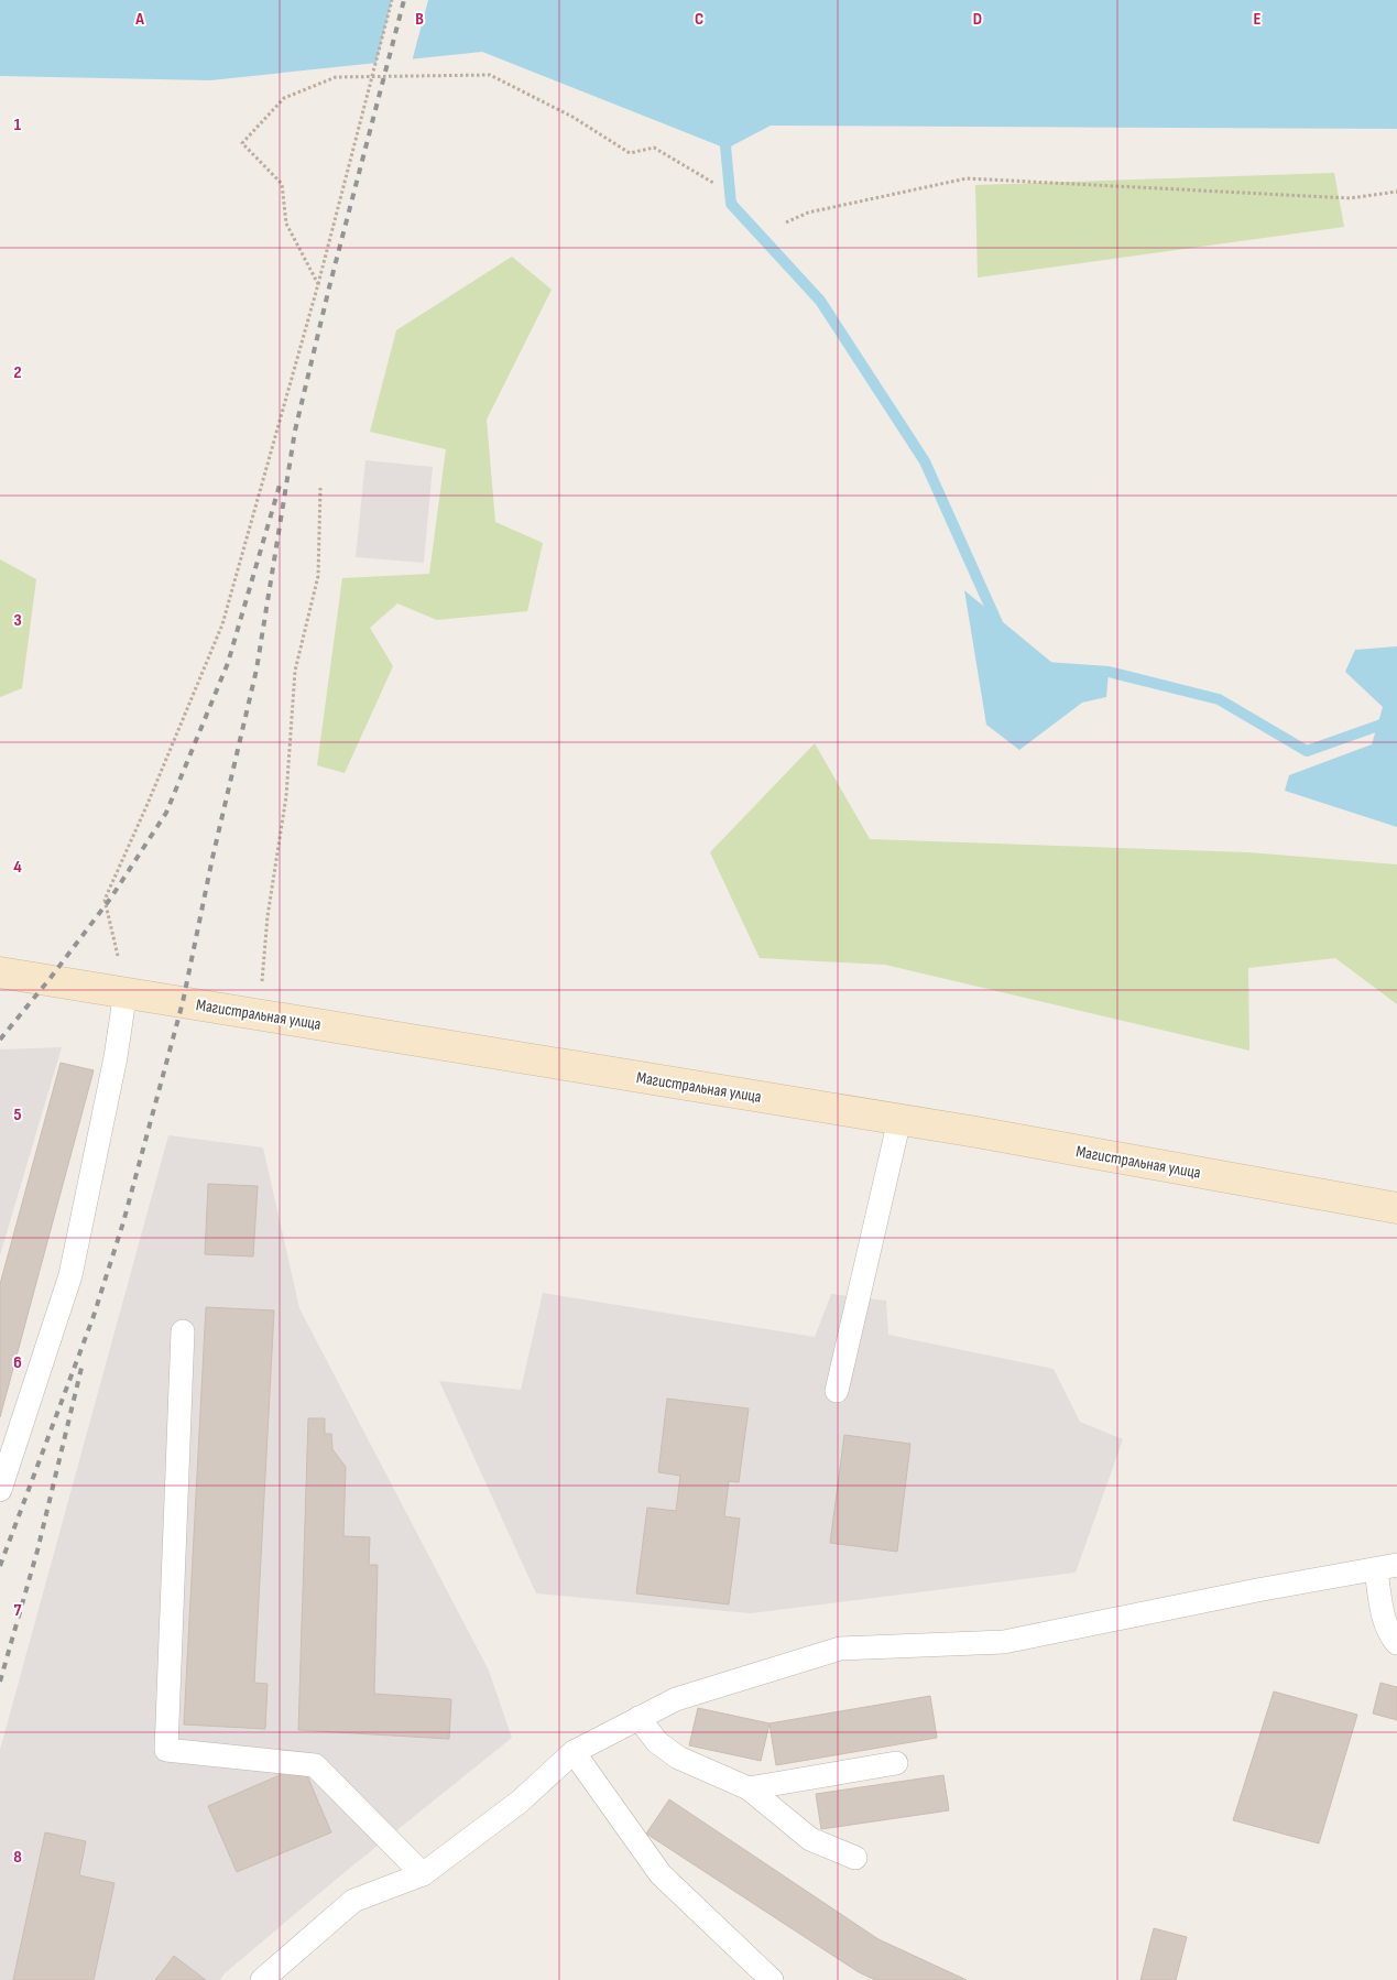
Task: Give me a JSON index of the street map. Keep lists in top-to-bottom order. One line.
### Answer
{"streets":{"main road":["Магистральная улица"]},"grid":{"columns":["A","B","C","D","E"],"rows":["1","2","3","4","5","6","7","8"]}}
